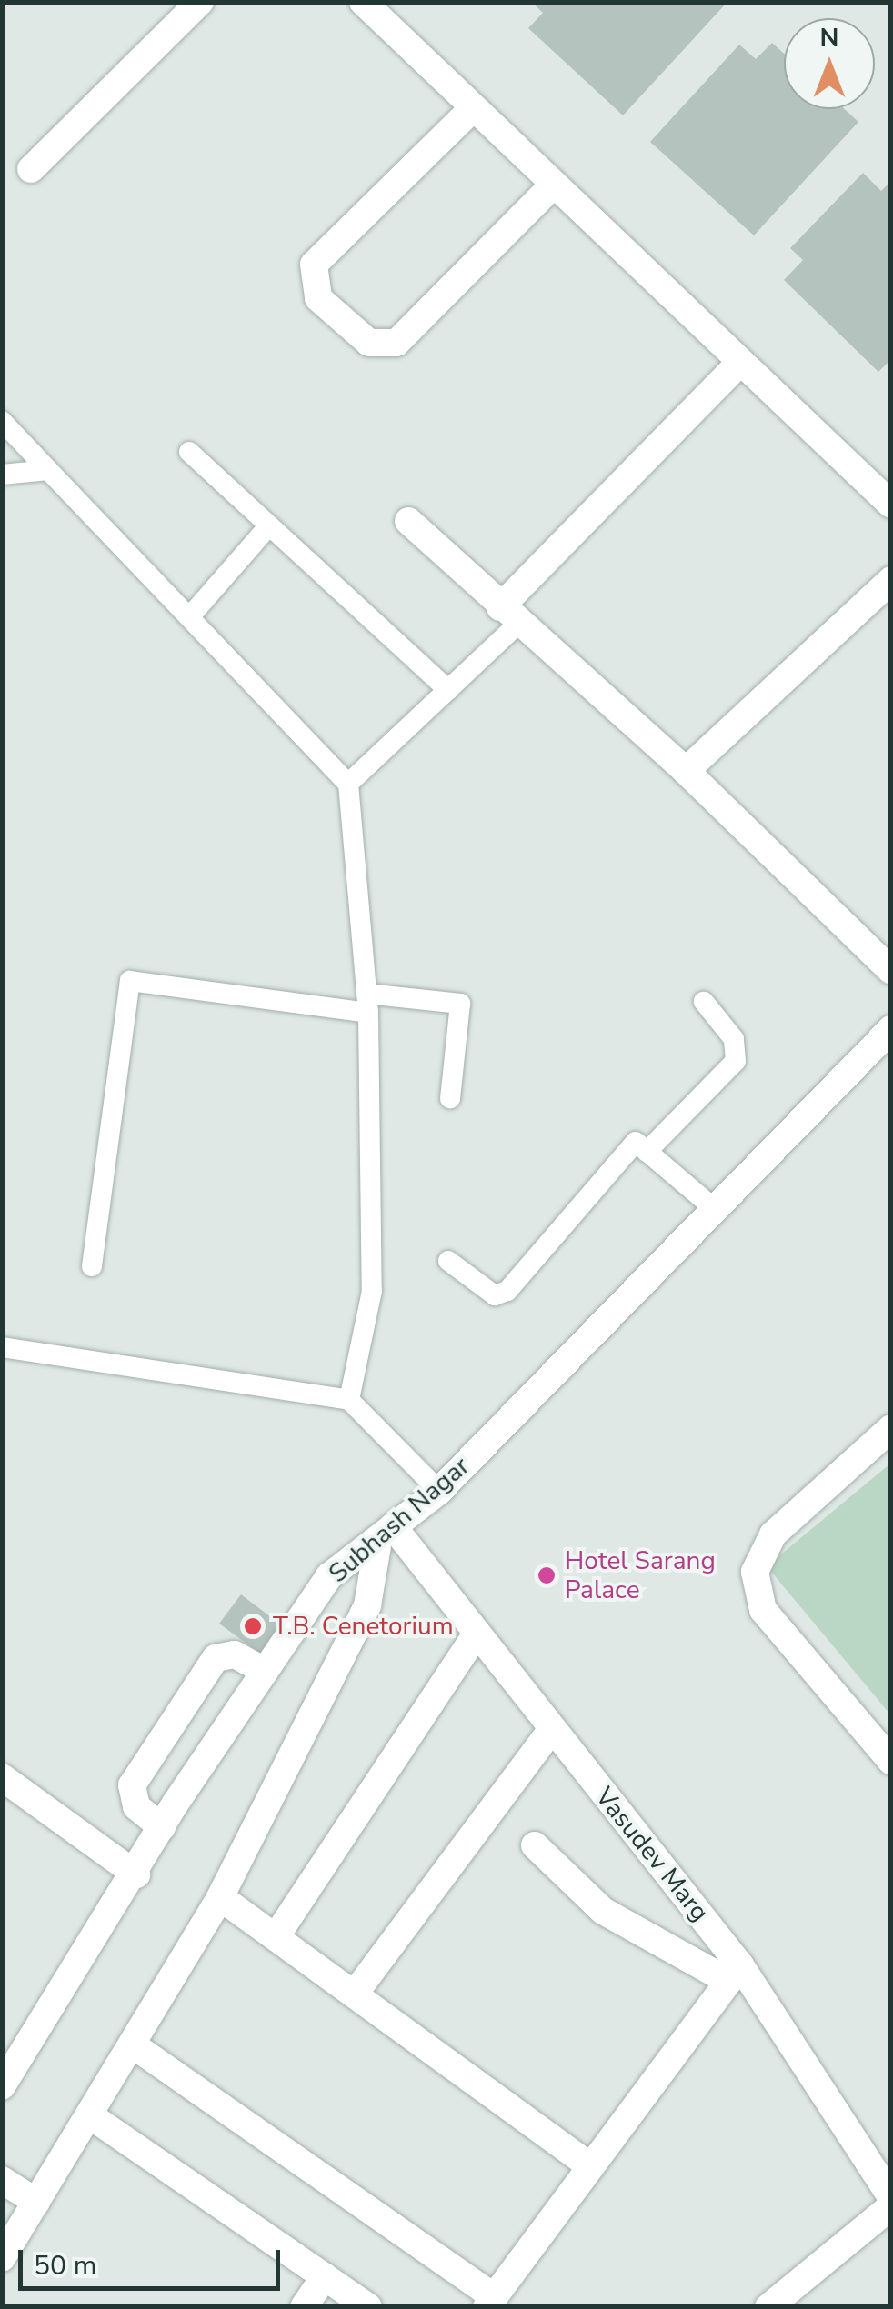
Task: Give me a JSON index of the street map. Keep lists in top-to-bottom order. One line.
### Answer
{"streets":{"street":["Subhash Nagar","Vasudev Marg"]},"crossings":[["Subhash Nagar","Vasudev Marg"]],"places":["Hotel Sarang Palace","T.B. Cenetorium"],"scale_bar":"50 m","north":"top"}
